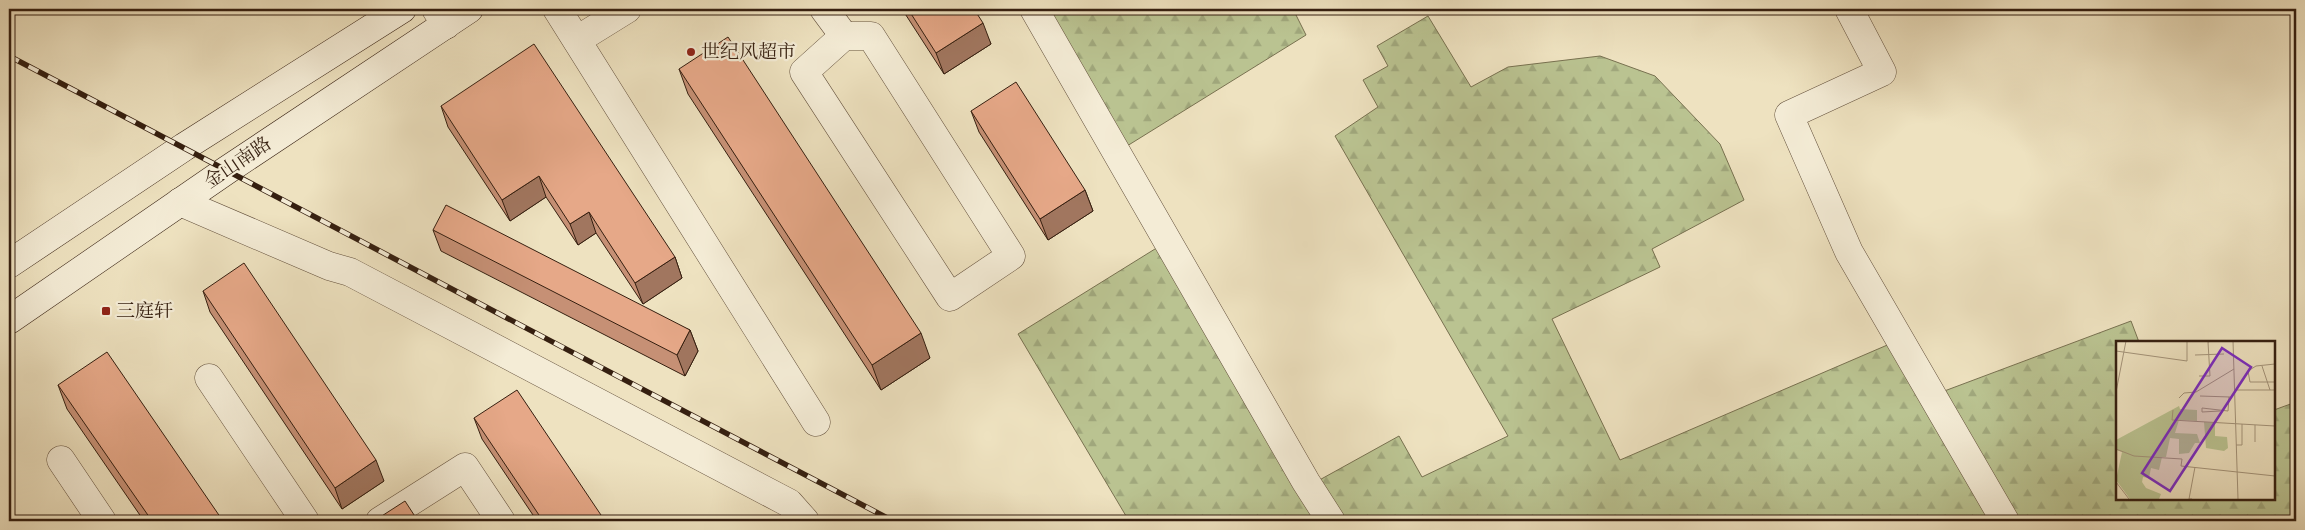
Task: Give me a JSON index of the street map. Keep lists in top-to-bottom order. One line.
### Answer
{"streets":{"street":["金山南路"]},"places":{"other":["世纪风超市"],"transit":["三庭轩"]}}
